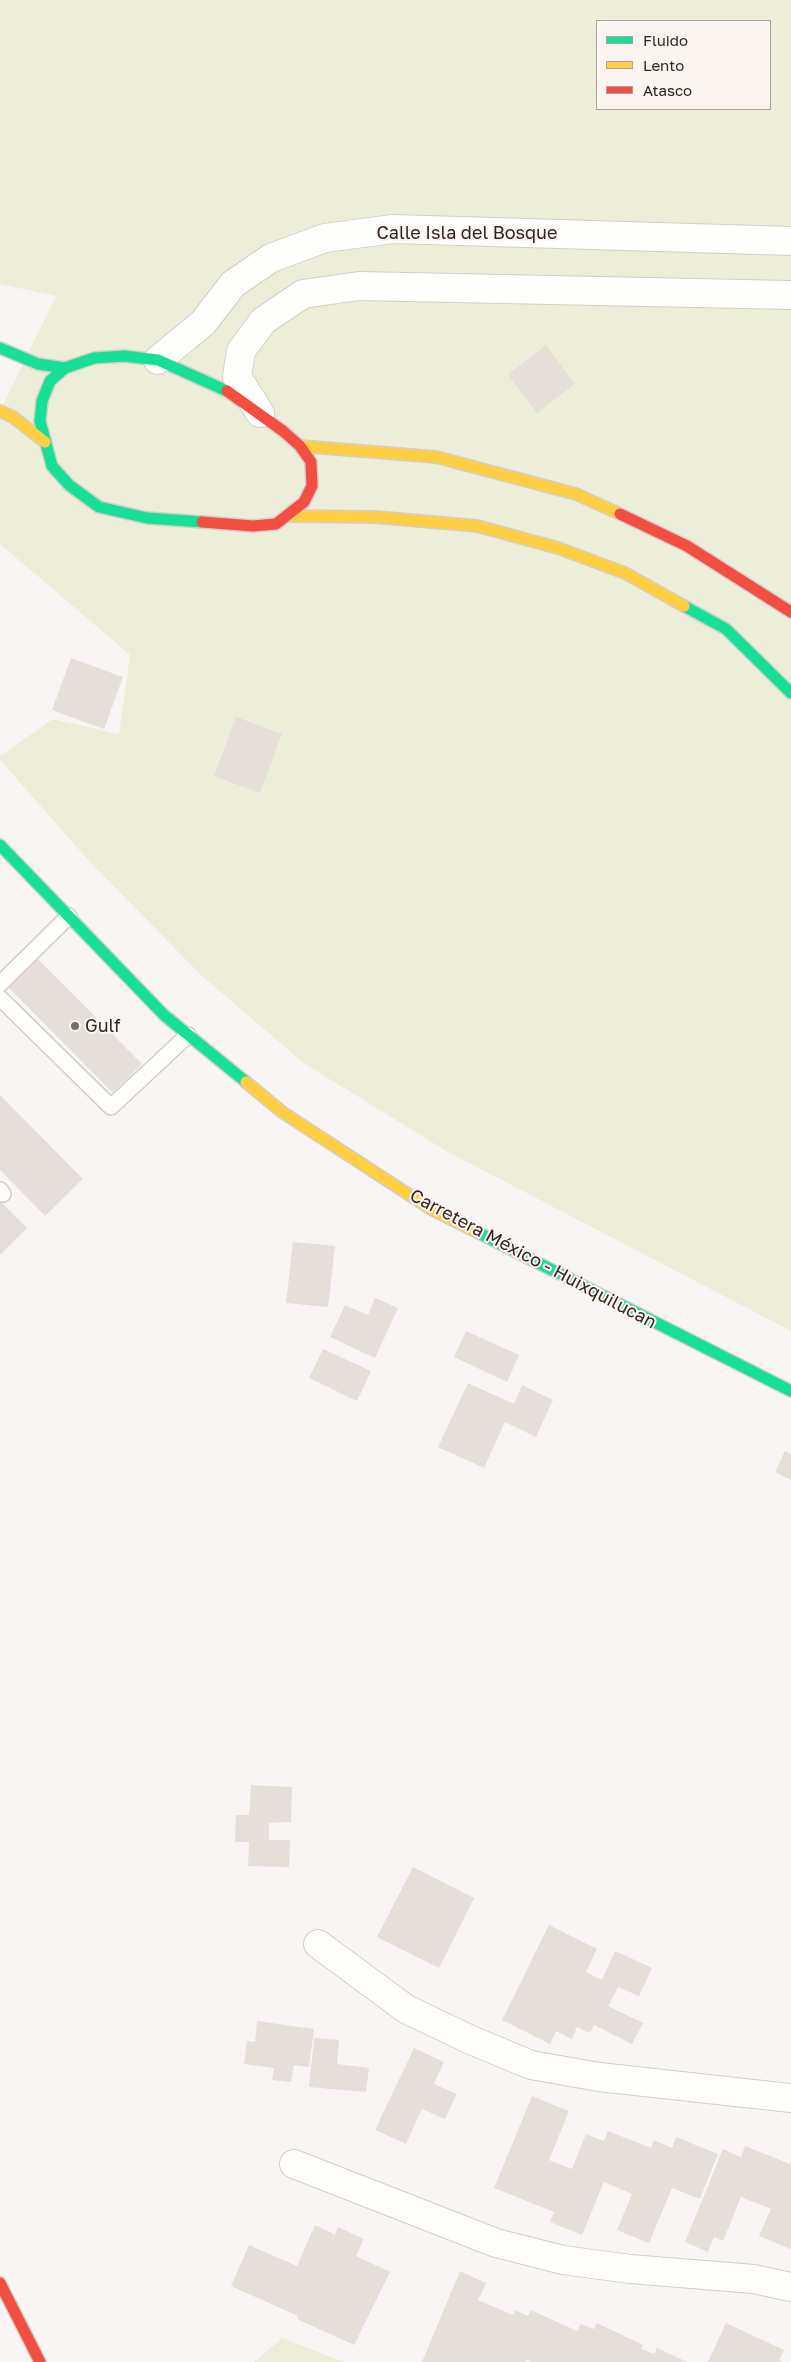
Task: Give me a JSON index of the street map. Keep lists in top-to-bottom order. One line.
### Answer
{"streets":{"street":["Calle Isla del Bosque","Carretera México - Huixquilucan"]},"places":["Gulf"],"legend":["Fluido","Lento","Atasco"]}
